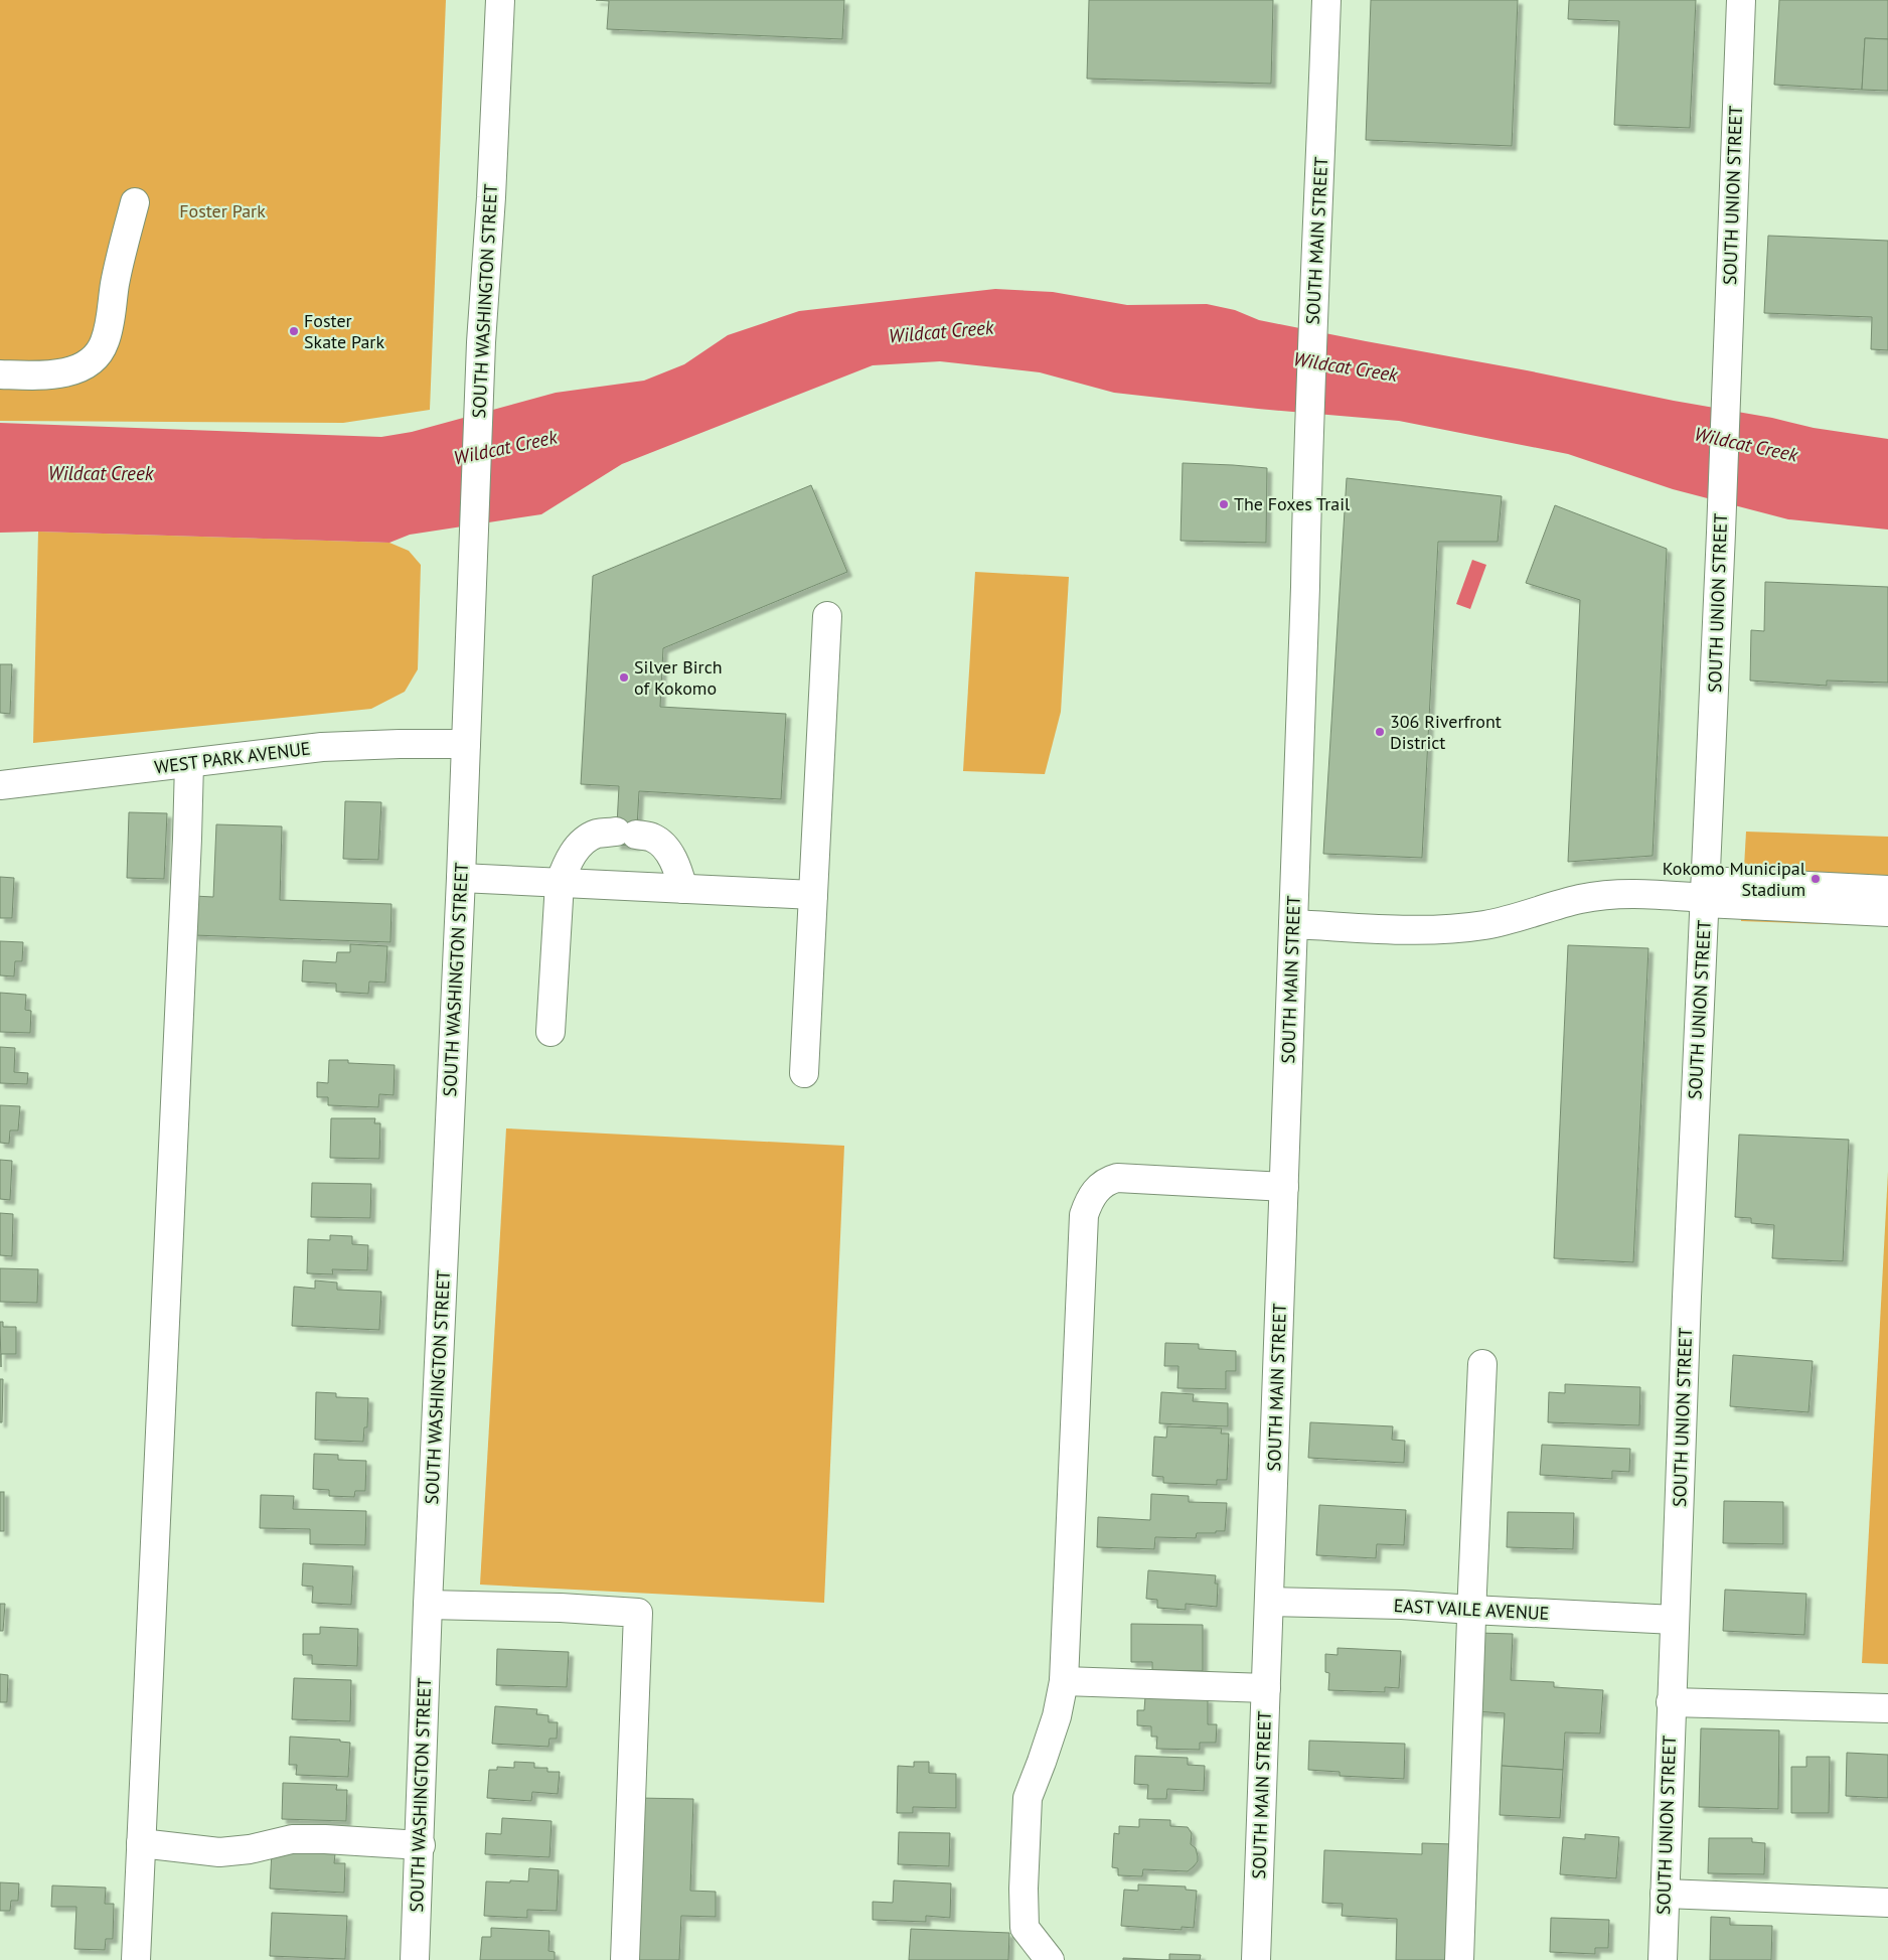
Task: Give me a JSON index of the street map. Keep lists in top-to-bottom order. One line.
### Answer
{"streets":{"street":["SOUTH UNION STREET","SOUTH MAIN STREET","SOUTH WASHINGTON STREET","WEST PARK AVENUE","EAST VAILE AVENUE"]},"crossings":[["SOUTH UNION STREET","EAST VAILE AVENUE"],["SOUTH MAIN STREET","EAST VAILE AVENUE"],["SOUTH WASHINGTON STREET","WEST PARK AVENUE"]],"water":["Wildcat Creek"],"parks":["Foster Park"],"places":["Foster Skate Park","The Foxes Trail","Silver Birch of Kokomo","306 Riverfront District","Kokomo Municipal Stadium"]}
